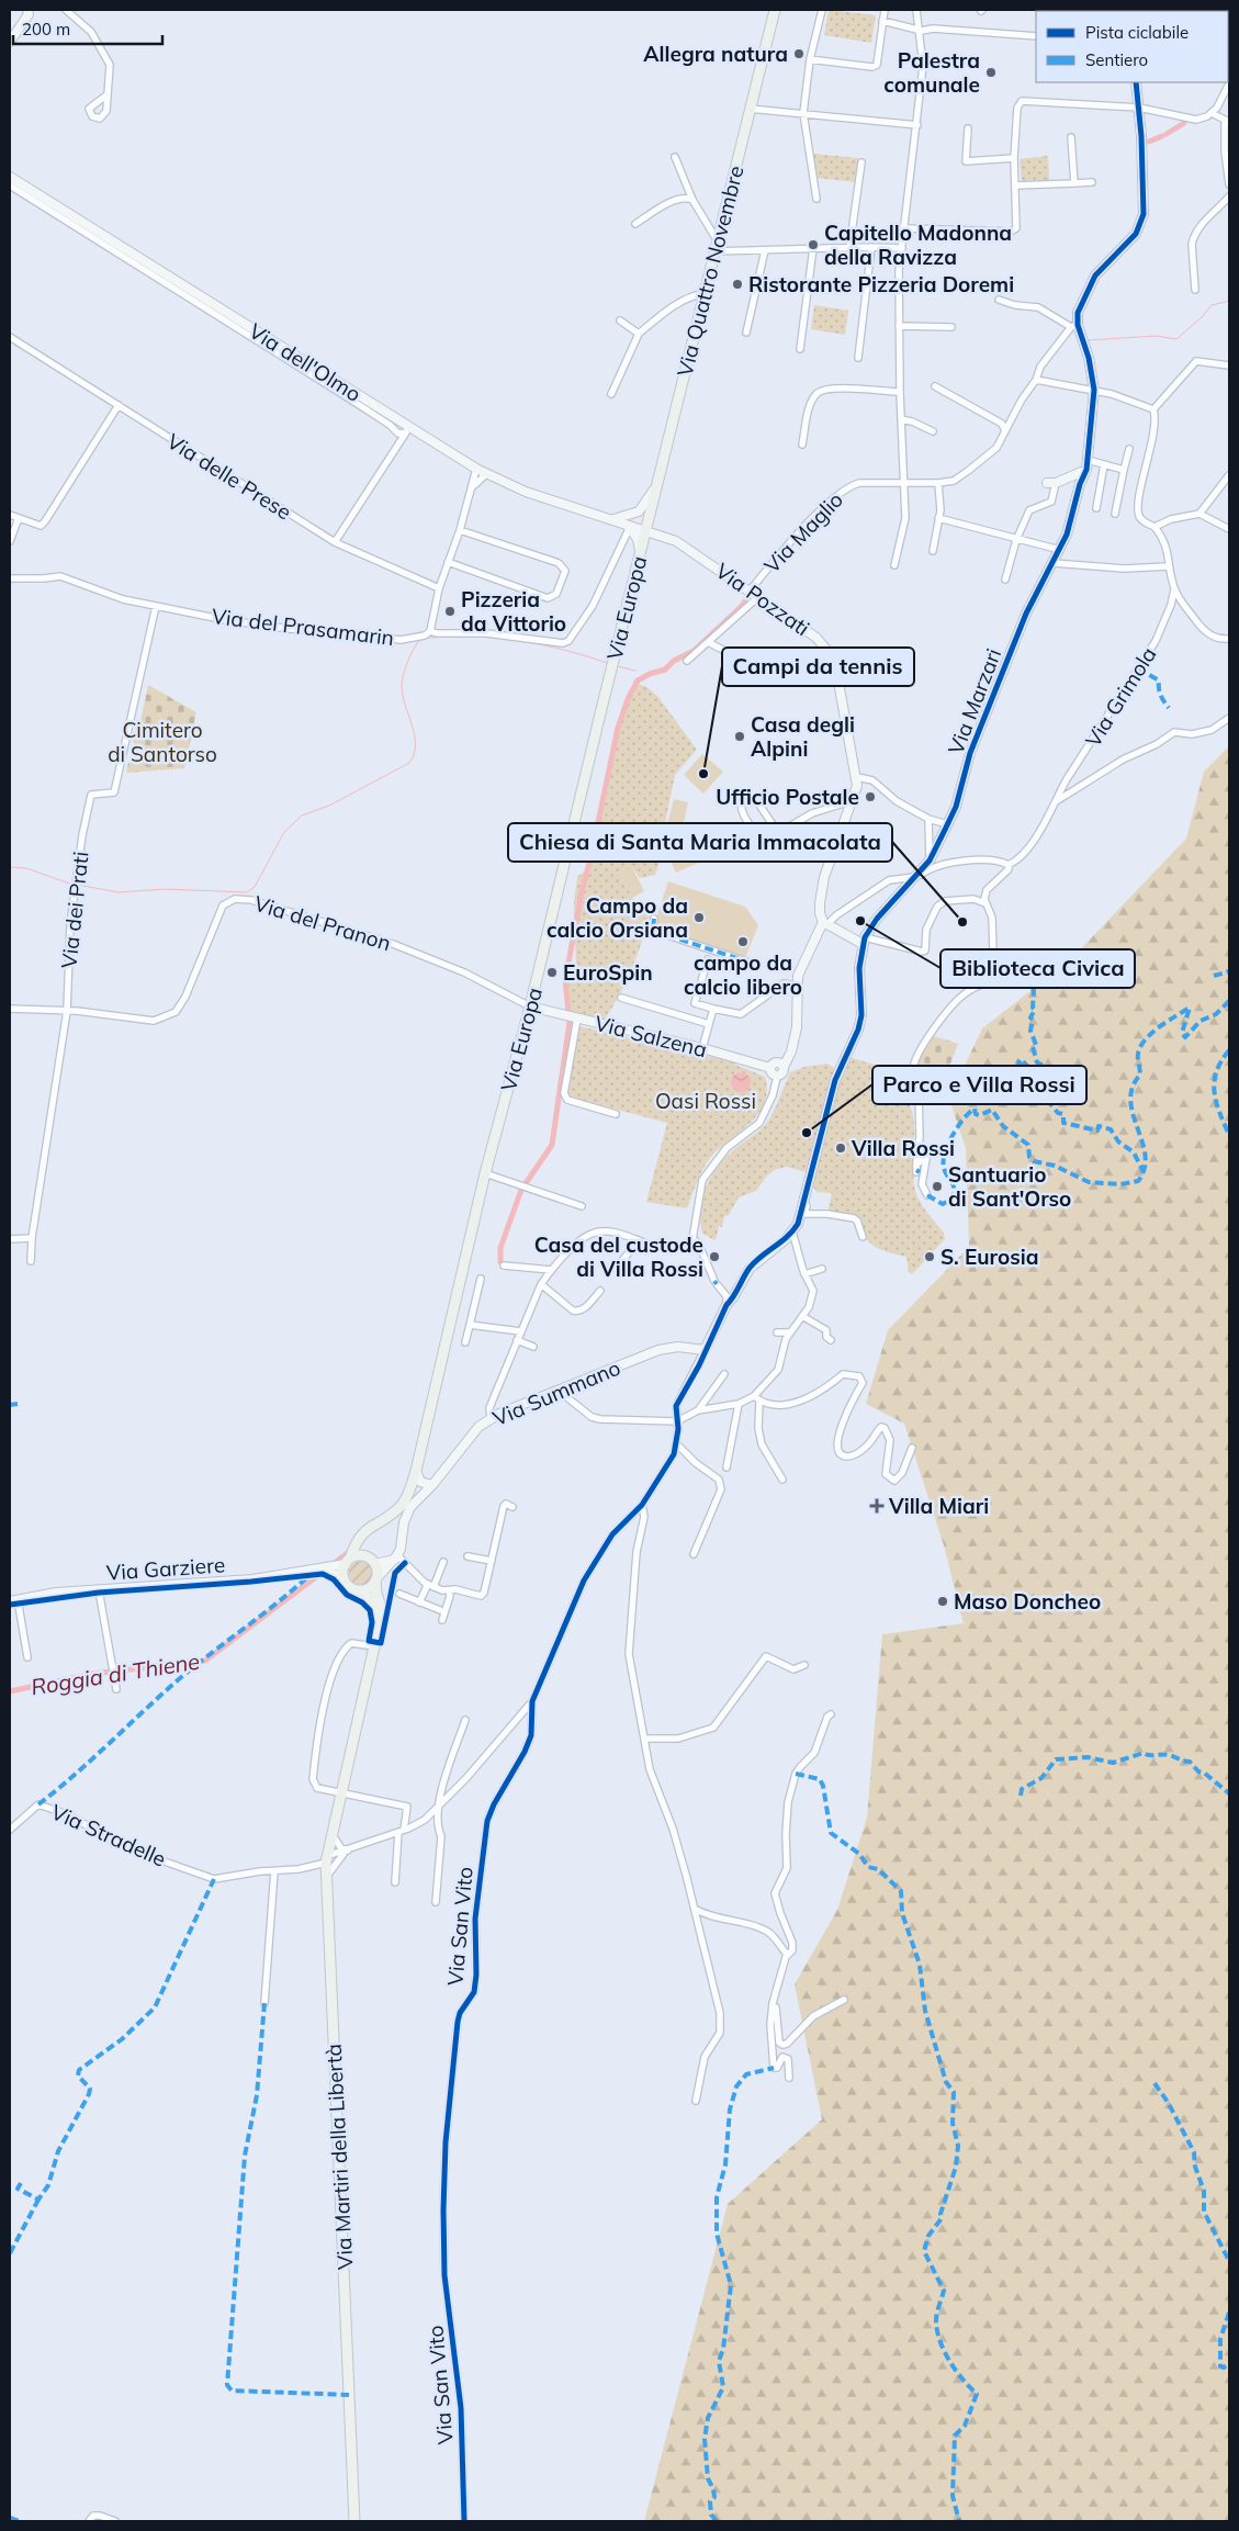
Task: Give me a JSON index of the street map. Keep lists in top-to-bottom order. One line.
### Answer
{"streets":{"main road":["Via Quattro Novembre","Via Europa","Via Martiri della Libertà"],"street":["Via dell'Olmo","Via delle Prese","Via Maglio","Via Pozzati","Via del Prasamarin","Via Grimola","Via Marzari","Via dei Prati","Via del Pranon","Via Salzena","Via Summano","Via Garziere","Via Stradelle","Via San Vito"]},"crossings":[["Via Quattro Novembre","Via dell'Olmo"],["Via Quattro Novembre","Via Pozzati"],["Via Quattro Novembre","Via Europa"],["Via dell'Olmo","Via del Prasamarin"],["Via Maglio","Via Pozzati"],["Via Maglio","Via Marzari"],["Via Pozzati","Via Europa"],["Via Europa","Via del Pranon"],["Via Europa","Via Salzena"],["Via Europa","Via Summano"],["Via Europa","Via Garziere"],["Via Europa","Via Martiri della Libertà"],["Via del Prasamarin","Via dei Prati"],["Via dei Prati","Via del Pranon"],["Via del Pranon","Via Salzena"],["Via Summano","Via Garziere"],["Via Summano","Via Martiri della Libertà"],["Via Garziere","Via Martiri della Libertà"],["Via Stradelle","Via San Vito"],["Via Stradelle","Via Martiri della Libertà"]],"water":["Roggia di Thiene"],"parks":["Cimitero di Santorso","Oasi Rossi"],"places":{"other":["Allegra natura","Palestra comunale","Capitello Madonna della Ravizza","Ristorante Pizzeria Doremi","Pizzeria da Vittorio","Casa degli Alpini","Campi da tennis","Ufficio Postale","Campo da calcio Orsiana","Biblioteca Civica","Chiesa di Santa Maria Immacolata","campo da calcio libero","EuroSpin","Parco e Villa Rossi","Villa Rossi","Santuario di Sant'Orso","Casa del custode di Villa Rossi","S. Eurosia","Maso Doncheo"],"health":["Villa Miari"]},"legend":["Pista ciclabile","Sentiero"],"scale_bar":"200 m"}
